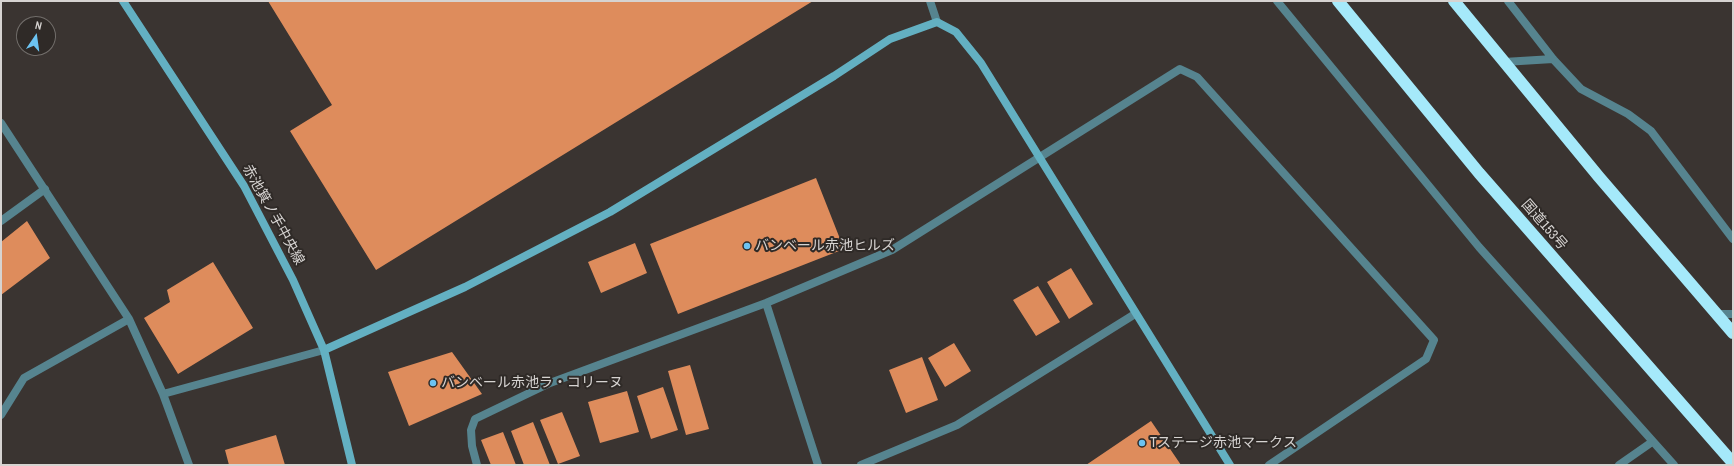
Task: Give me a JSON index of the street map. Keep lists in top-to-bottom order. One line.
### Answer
{"streets":{"highway":["国道153号"],"street":["赤池箕ノ手中央線"]},"places":["バンベール赤池ヒルズ","バンベール赤池ラ・コリーヌ","Tステージ赤池マークス"],"north":"top"}
